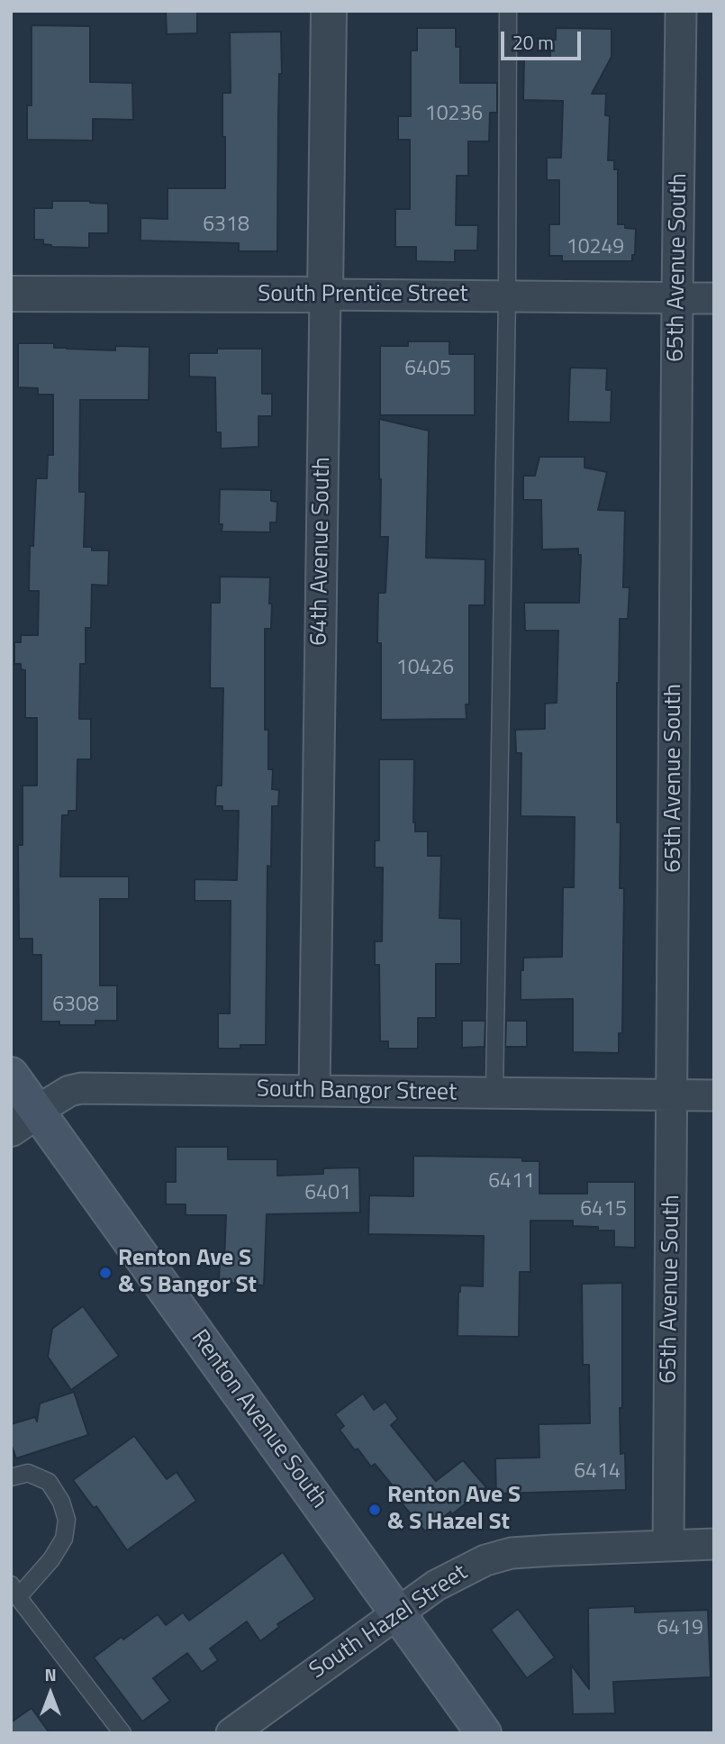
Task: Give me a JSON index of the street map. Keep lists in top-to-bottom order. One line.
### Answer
{"streets":{"main road":["Renton Avenue South"],"street":["65th Avenue South","South Prentice Street","64th Avenue South","South Bangor Street","South Hazel Street"]},"crossings":[["65th Avenue South","South Prentice Street"],["65th Avenue South","South Bangor Street"],["65th Avenue South","South Hazel Street"],["South Prentice Street","64th Avenue South"],["64th Avenue South","South Bangor Street"],["South Bangor Street","Renton Avenue South"],["Renton Avenue South","South Hazel Street"]],"places":["Renton Ave S & S Bangor St","Renton Ave S & S Hazel St"],"house_numbers":["10236","6318","10249","6405","10426","6308","6411","6401","6415","6414","6419"],"scale_bar":"20 m","north":"top"}
